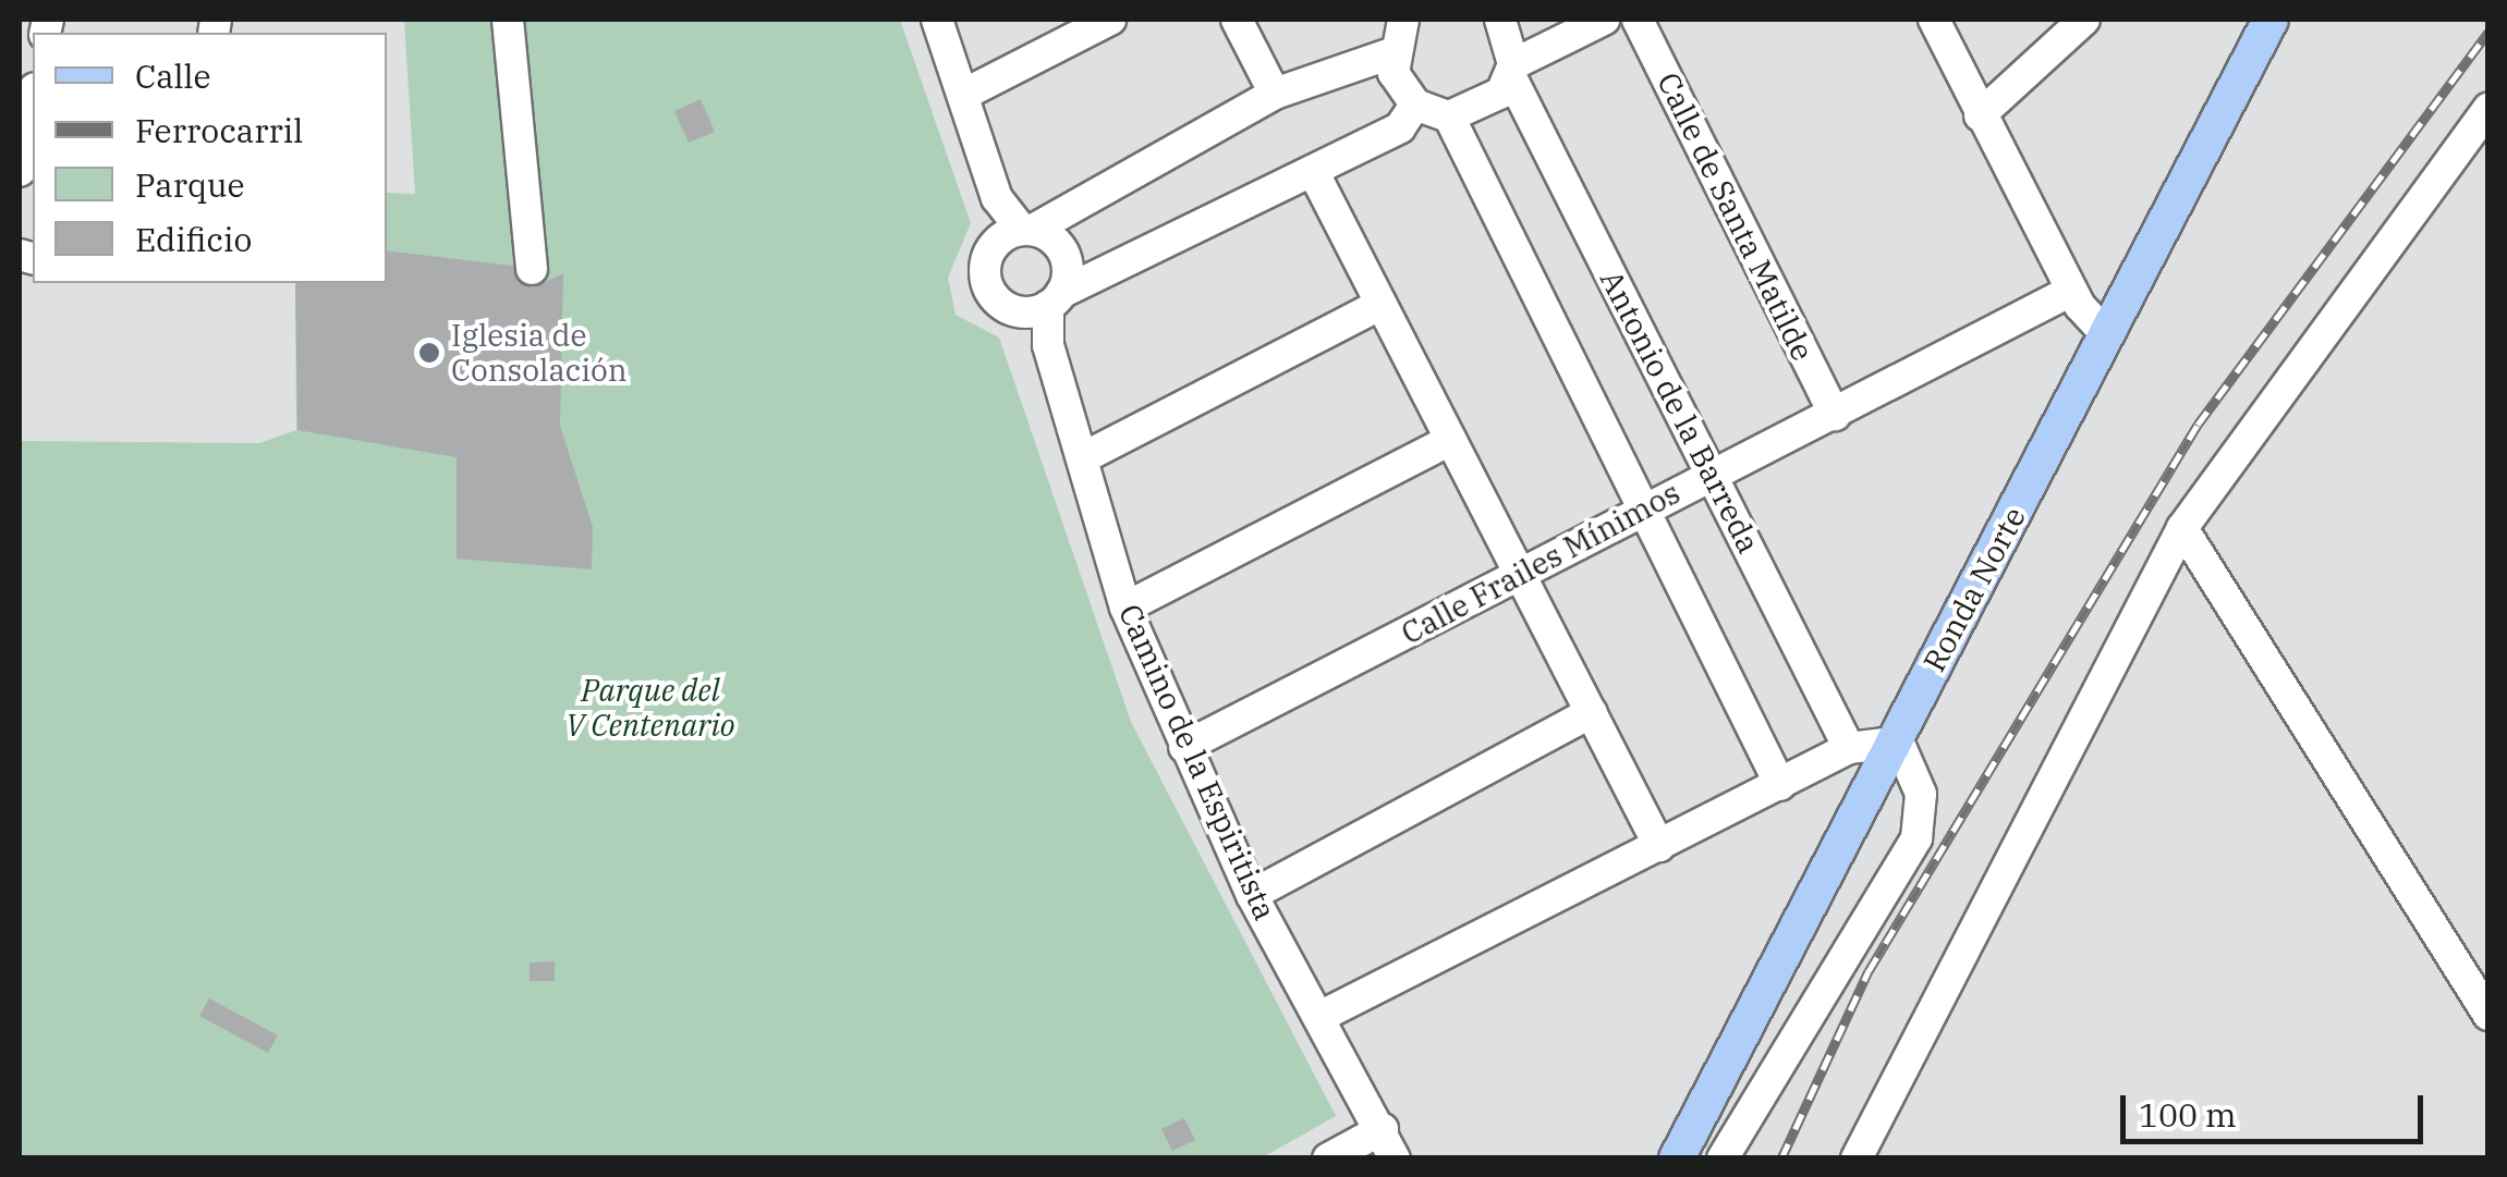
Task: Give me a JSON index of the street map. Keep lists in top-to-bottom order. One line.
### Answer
{"streets":{"main road":["Ronda Norte"],"street":["Calle de Santa Matilde","Antonio de la Barreda","Calle Frailes Mínimos","Camino de la Espiritista"]},"crossings":[["Calle de Santa Matilde","Calle Frailes Mínimos"],["Antonio de la Barreda","Calle Frailes Mínimos"],["Calle Frailes Mínimos","Camino de la Espiritista"]],"parks":["Parque del V Centenario"],"places":["Iglesia de Consolación"],"legend":["Calle","Ferrocarril","Parque","Edificio"],"scale_bar":"100 m"}
